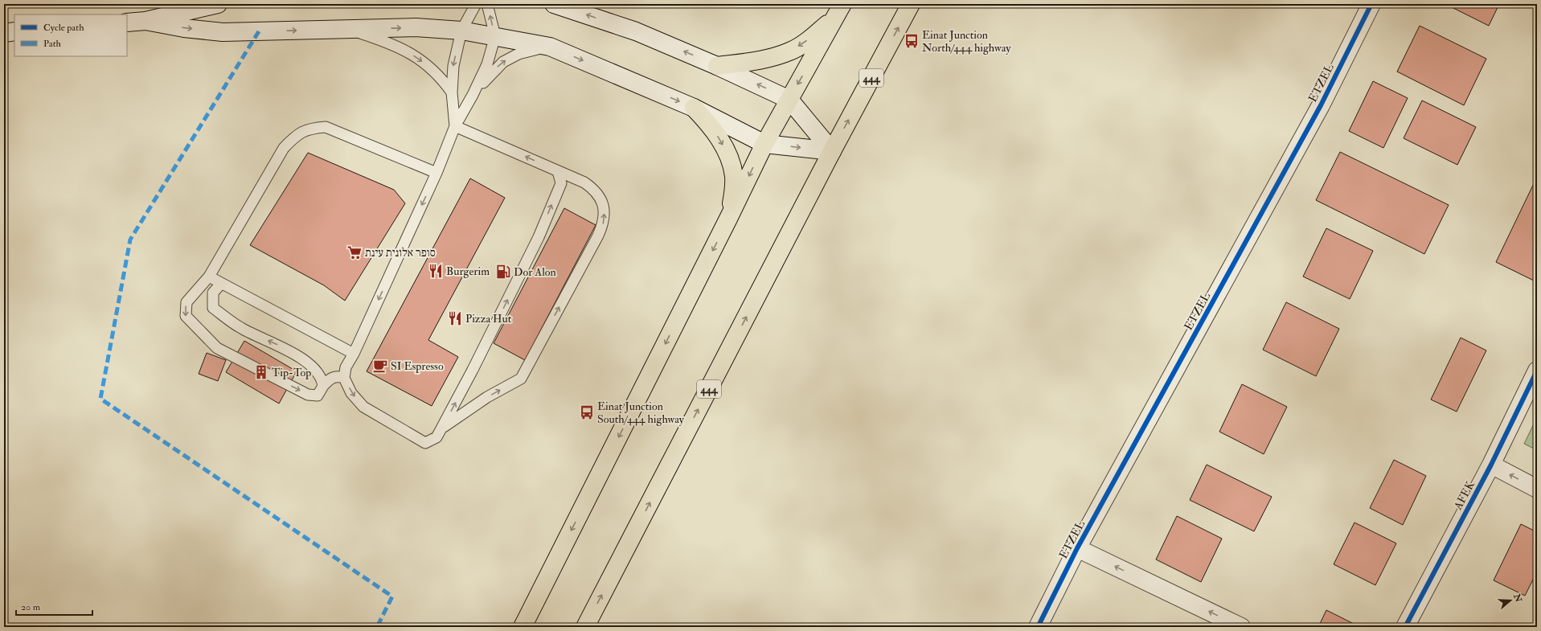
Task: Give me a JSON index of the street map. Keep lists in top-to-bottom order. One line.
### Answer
{"streets":{"main road":["444"],"street":["ETZEL","AFEK"]},"places":{"bus stop":["Einat Junction North/444 highway","Einat Junction South/444 highway"],"supermarket":["סופר אלונית עינת"],"restaurant":["Burgerim","Pizza Hut"],"fuel station":["Dor Alon"],"cafe":["SI Espresso"],"building":["Tip-Top"]},"legend":["Cycle path","Path"],"scale_bar":"20 m","north":"right"}
